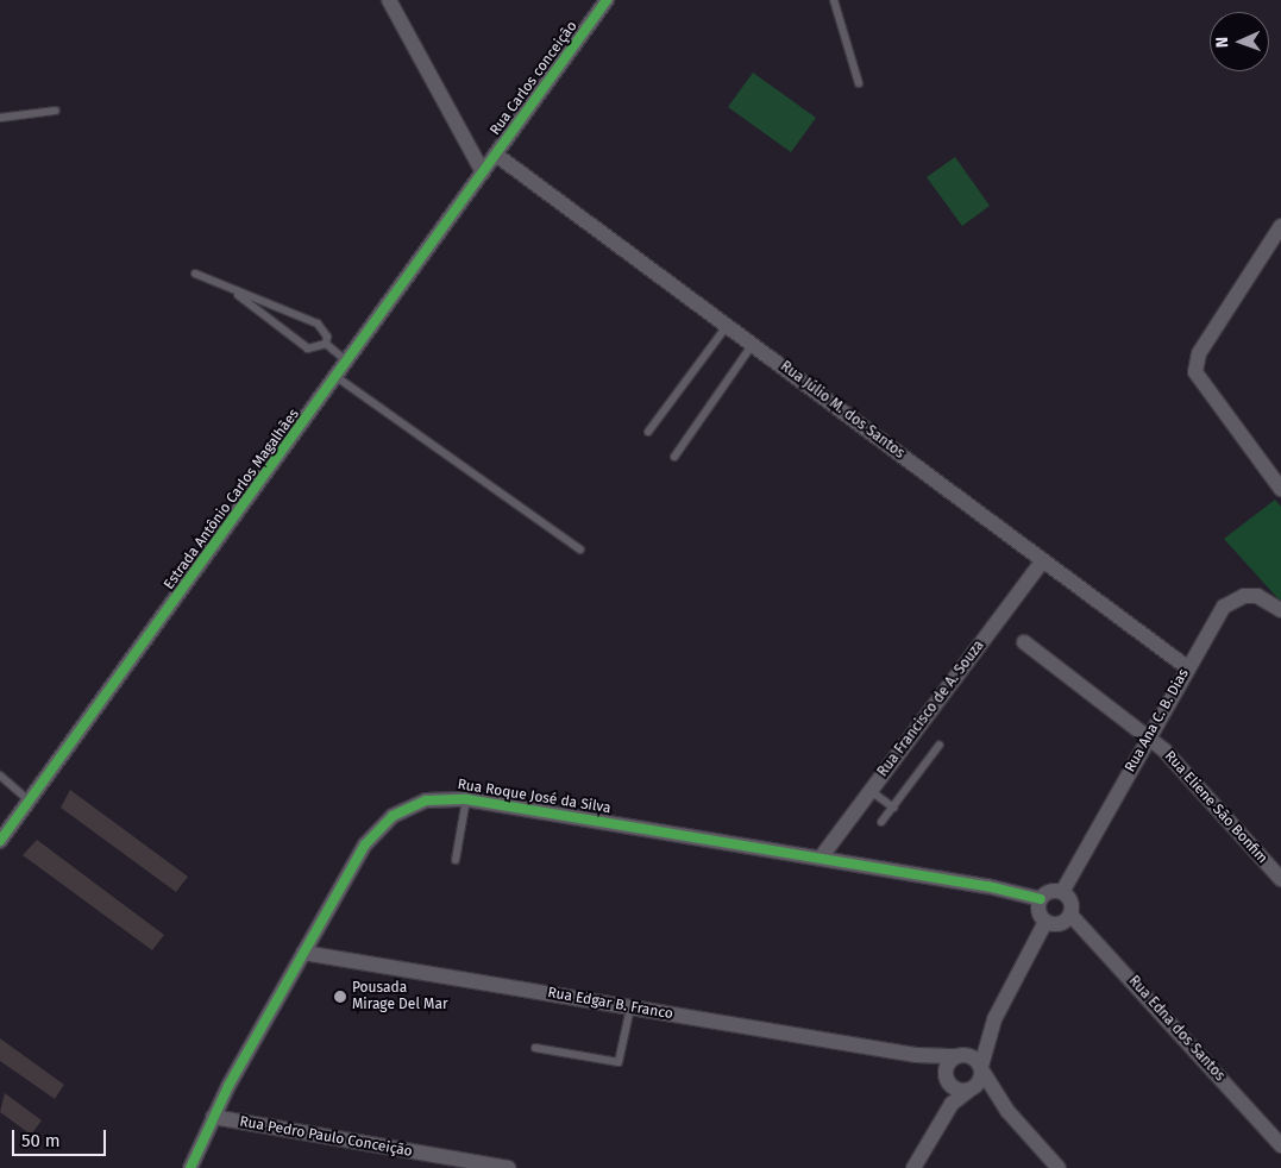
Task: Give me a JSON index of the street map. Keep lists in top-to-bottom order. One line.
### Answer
{"streets":{"street":["Rua Carlos conceição","Rua Júlio M. dos Santos","Estrada Antônio Carlos Magalhães","Rua Francisco de A. Souza","Rua Ana C. B. Dias","Rua Roque José da Silva","Rua Eliene São Bonfim","Rua Edgar B. Franco","Rua Edna dos Santos","Rua Pedro Paulo Conceição"]},"crossings":[["Rua Carlos conceição","Rua Júlio M. dos Santos"],["Rua Carlos conceição","Estrada Antônio Carlos Magalhães"],["Rua Júlio M. dos Santos","Rua Francisco de A. Souza"],["Rua Júlio M. dos Santos","Rua Ana C. B. Dias"],["Rua Francisco de A. Souza","Rua Roque José da Silva"],["Rua Ana C. B. Dias","Rua Roque José da Silva"],["Rua Ana C. B. Dias","Rua Eliene São Bonfim"],["Rua Ana C. B. Dias","Rua Edna dos Santos"],["Rua Roque José da Silva","Rua Edgar B. Franco"],["Rua Roque José da Silva","Rua Edna dos Santos"],["Rua Roque José da Silva","Rua Pedro Paulo Conceição"]],"places":["Pousada Mirage Del Mar"],"scale_bar":"50 m","north":"left"}
